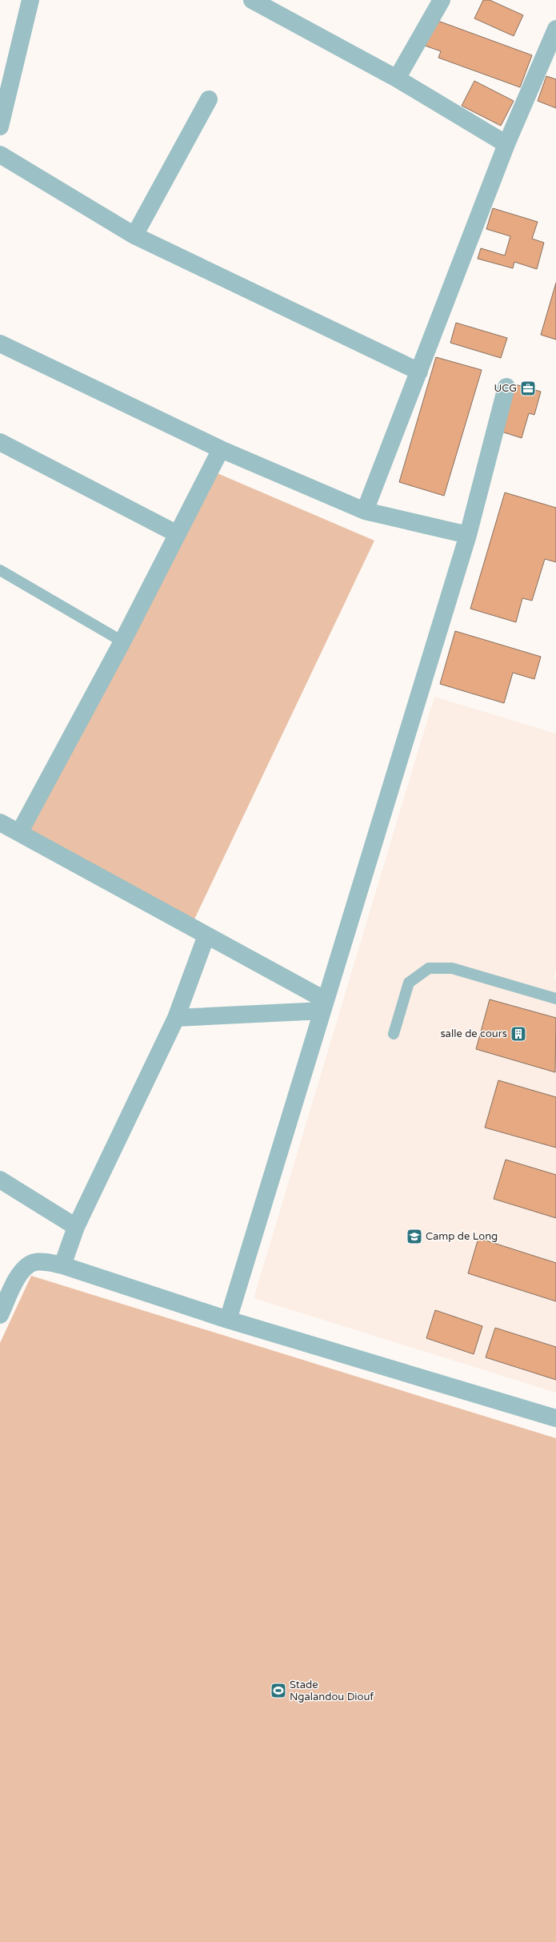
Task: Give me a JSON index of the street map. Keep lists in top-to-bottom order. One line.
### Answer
{"places":{"office":["UCG"],"building":["salle de cours"],"school or university":["Camp de Long"],"sports":["Stade Ngalandou Diouf"]}}
